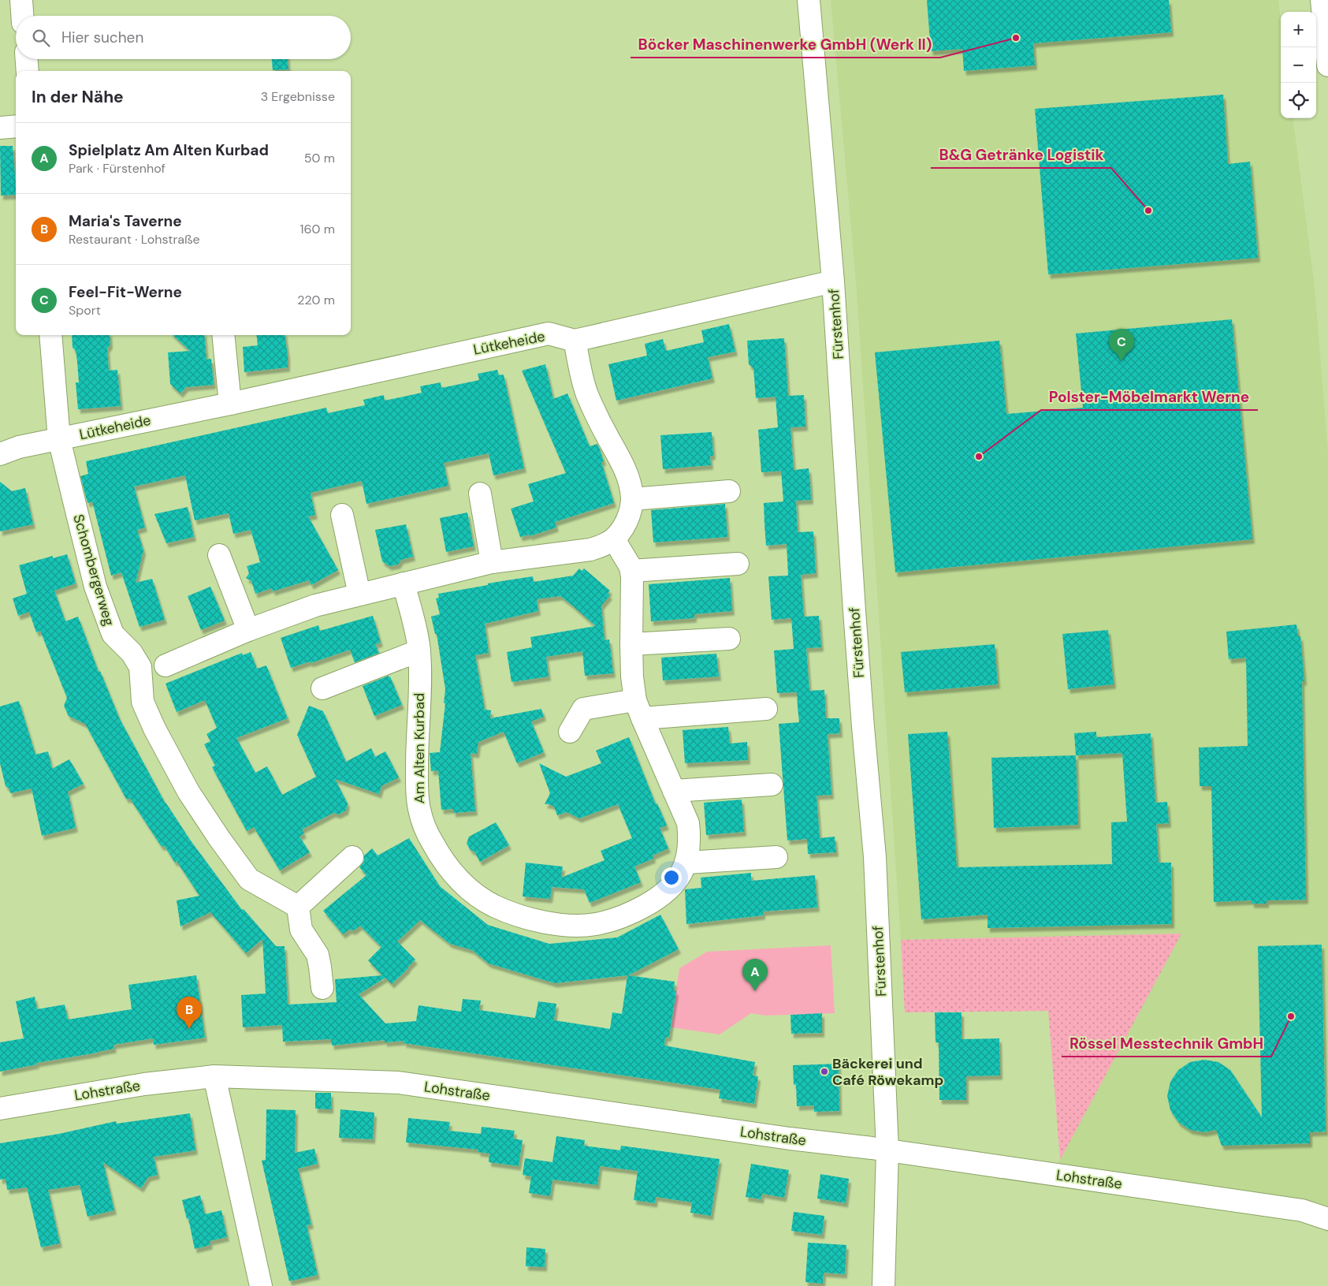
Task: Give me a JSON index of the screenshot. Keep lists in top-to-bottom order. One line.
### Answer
{"streets":{"street":["Fürstenhof","Lütkeheide","Schombergerweg","Am Alten Kurbad","Lohstraße"]},"crossings":[["Fürstenhof","Lütkeheide"],["Fürstenhof","Lohstraße"],["Lütkeheide","Schombergerweg"]],"places":["Böcker Maschinenwerke GmbH (Werk II)","B&G Getränke Logistik","Polster-Möbelmarkt Werne","Rössel Messtechnik GmbH","Bäckerei und Café Röwekamp"],"page":{"map_buttons":["+","−"],"search":"Hier suchen","heading":["In der Nähe","3 Ergebnisse"],"list":[{"mark":"A","name":"Spielplatz Am Alten Kurbad","note":"Park · Fürstenhof","value":"50 m"},{"mark":"B","name":"Maria's Taverne","note":"Restaurant · Lohstraße","value":"160 m"},{"mark":"C","name":"Feel-Fit-Werne","note":"Sport","value":"220 m"}],"pins":["C","A","B"]}}
